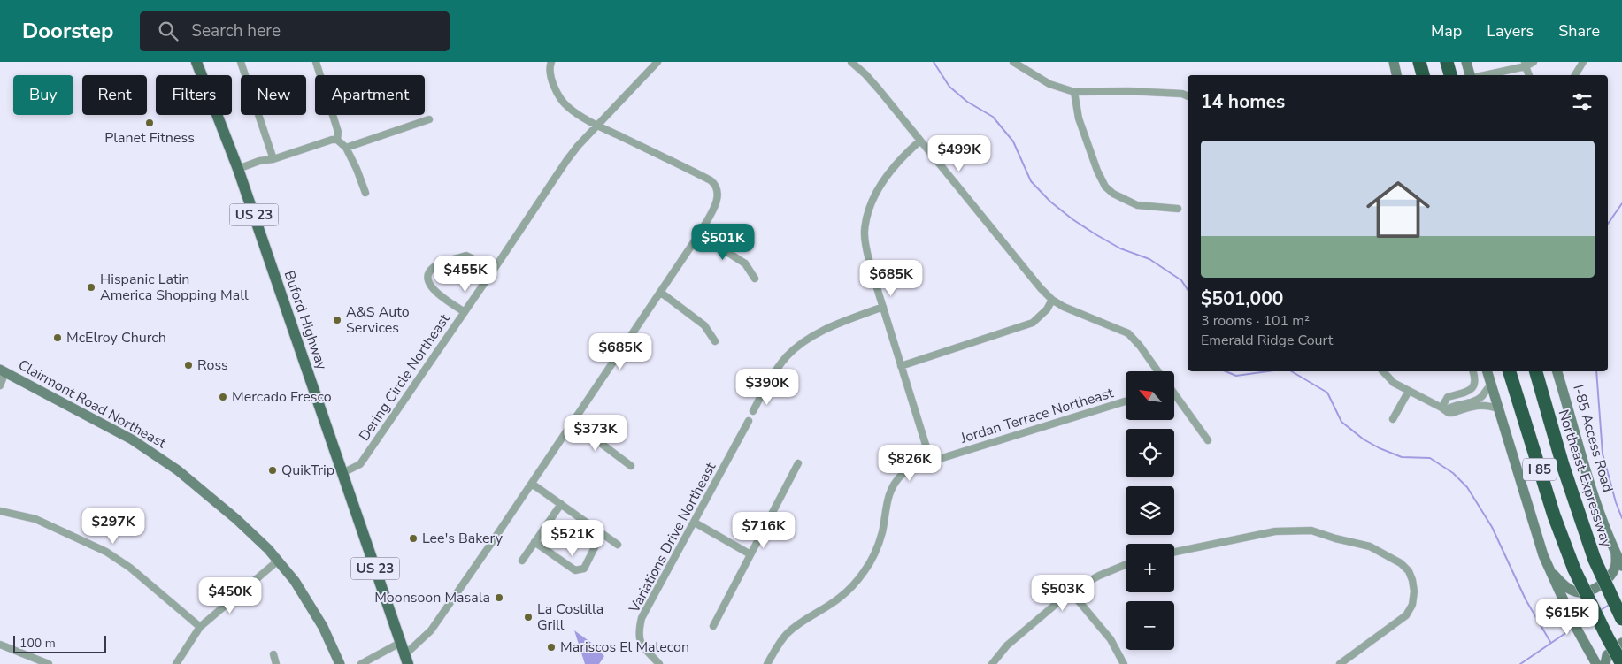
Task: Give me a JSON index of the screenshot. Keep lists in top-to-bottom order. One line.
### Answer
{"streets":{"highway":["I 85","Northeast Expressway"],"main road":["US 23","Buford Highway","Clairmont Road Northeast","I-85 Access Road"],"street":["Dering Circle Northeast","Jordan Terrace Northeast","Variations Drive Northeast"]},"crossings":[["Buford Highway","Dering Circle Northeast"]],"places":["Planet Fitness","Hispanic Latin America Shopping Mall","A&S Auto Services","McElroy Church","Ross","Mercado Fresco","QuikTrip","Lee's Bakery","Moonsoon Masala","La Costilla Grill","Mariscos El Malecon"],"scale_bar":"100 m","north":"top left","page":{"header":"Doorstep","search":"Search here","nav":["Map","Layers","Share"],"chip":["Buy","Rent","Filters","New","Apartment"],"heading":"14 homes","list":[{"name":"$501,000","note":"3 rooms · 101 m² · Emerald Ridge Court"}],"price":["$499K","$501K","$455K","$685K","$685K","$390K","$373K","$826K","$297K","$716K","$521K","$503K","$450K","$615K"],"map_buttons":["+","−"],"scale":"100 m"}}
